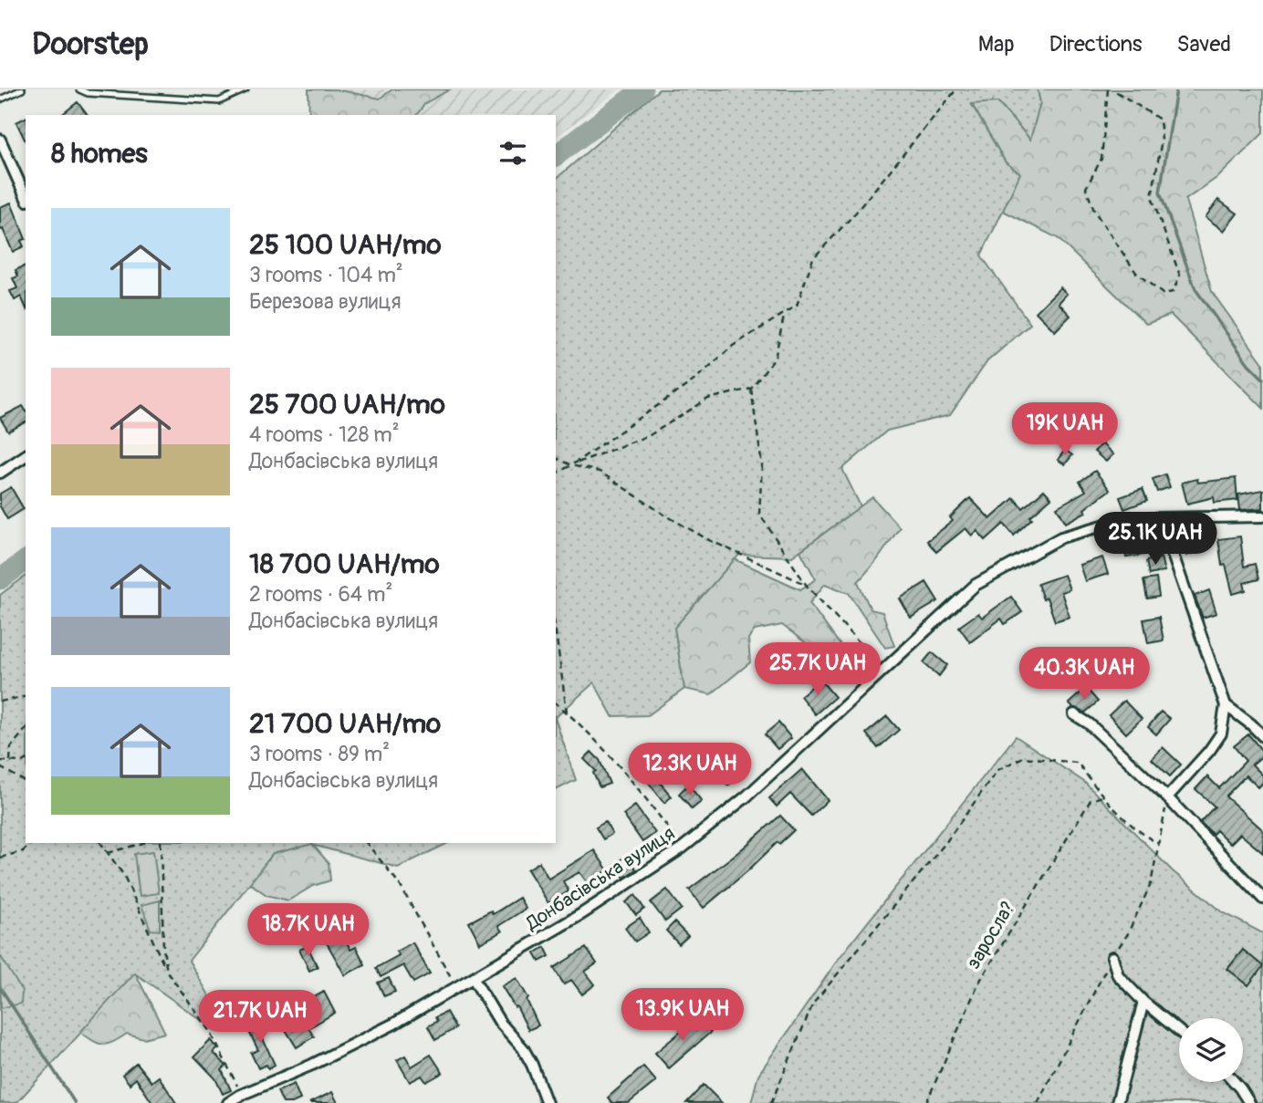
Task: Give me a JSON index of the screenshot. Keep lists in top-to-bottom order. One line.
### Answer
{"streets":{"street":["Донбасівська вулиця"],"path":["заросла?"]},"page":{"header":"Doorstep","nav":["Map","Directions","Saved"],"heading":"8 homes","list":[{"name":"25 100 UAH/mo","note":"3 rooms · 104 m² · Березова вулиця"},{"name":"25 700 UAH/mo","note":"4 rooms · 128 m² · Донбасівська вулиця"},{"name":"18 700 UAH/mo","note":"2 rooms · 64 m² · Донбасівська вулиця"},{"name":"21 700 UAH/mo","note":"3 rooms · 89 m² · Донбасівська вулиця"}],"price":["19K UAH","25.1K UAH","25.7K UAH","40.3K UAH","12.3K UAH","18.7K UAH","13.9K UAH","21.7K UAH"]}}
